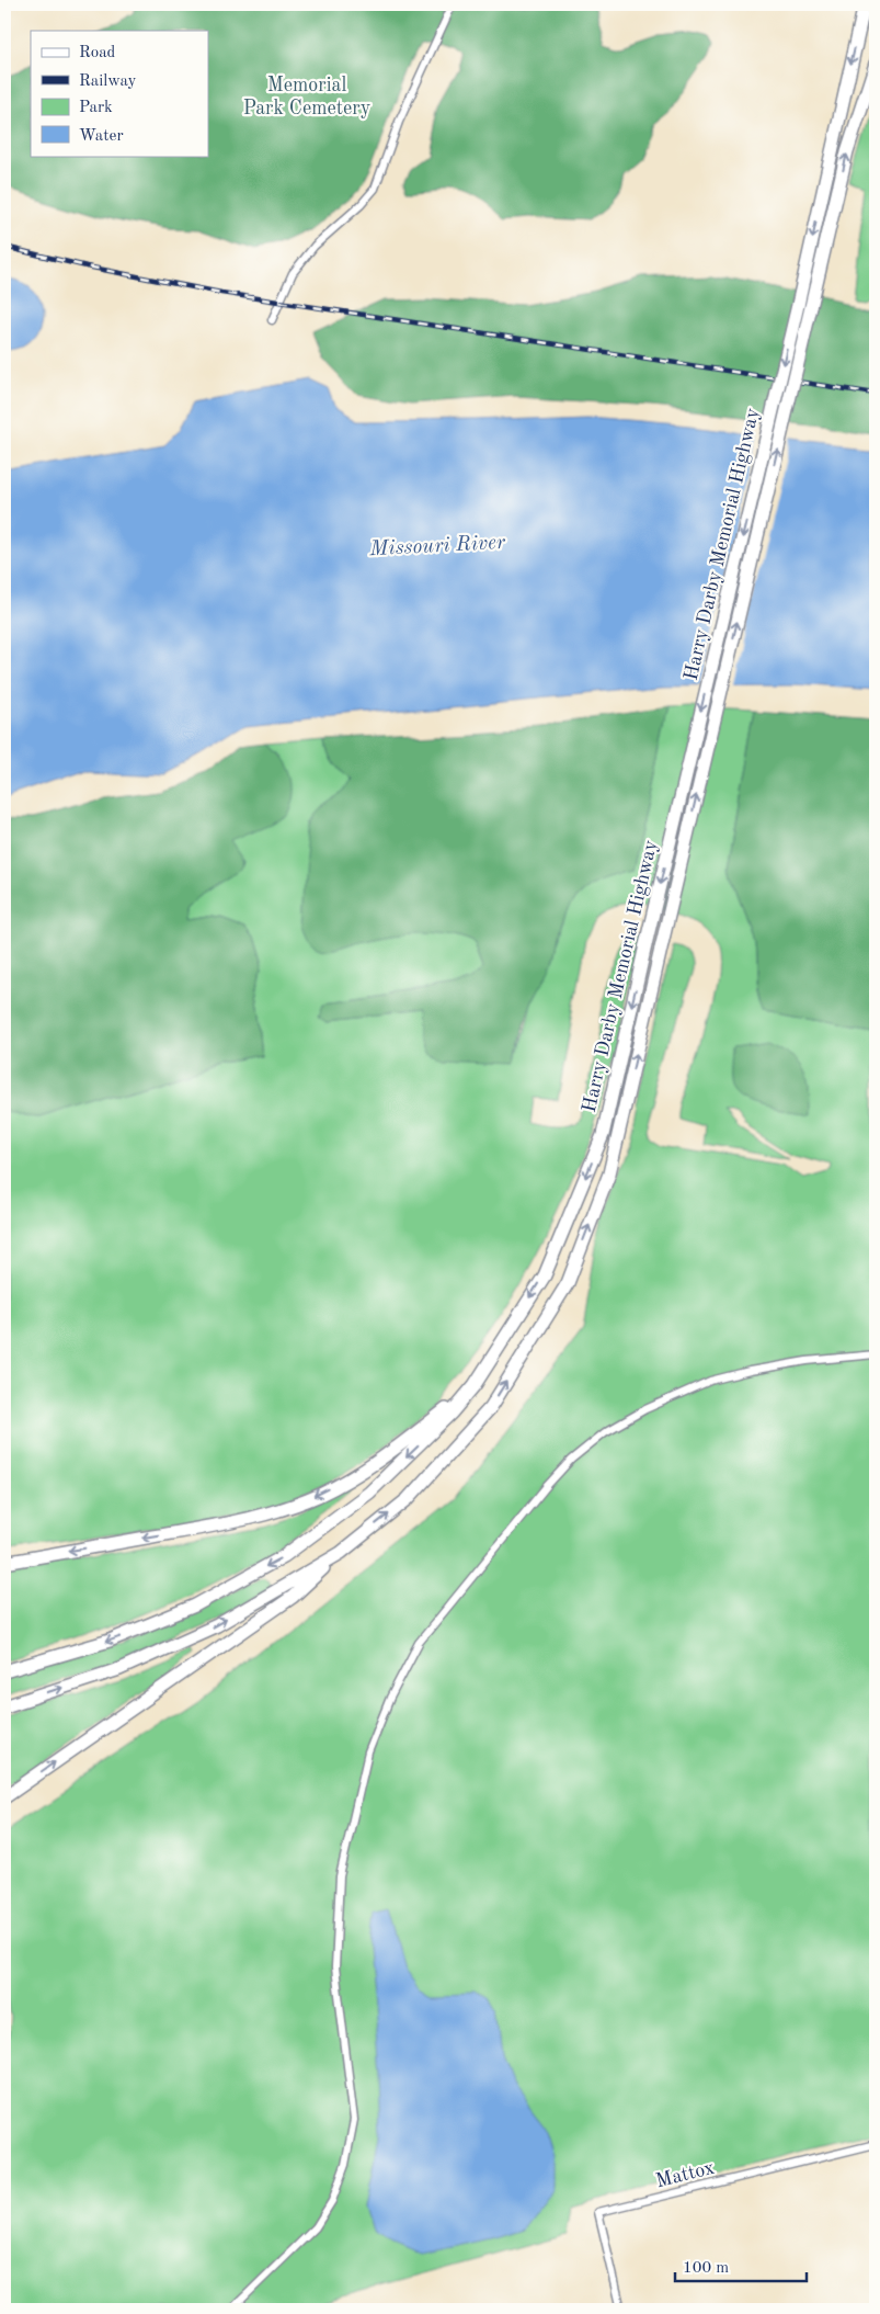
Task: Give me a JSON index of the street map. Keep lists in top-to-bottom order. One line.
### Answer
{"streets":{"highway":["Harry Darby Memorial Highway"],"street":["Mattox"]},"water":["Missouri River"],"parks":["Memorial Park Cemetery"],"legend":["Road","Railway","Park","Water"],"scale_bar":"100 m"}
